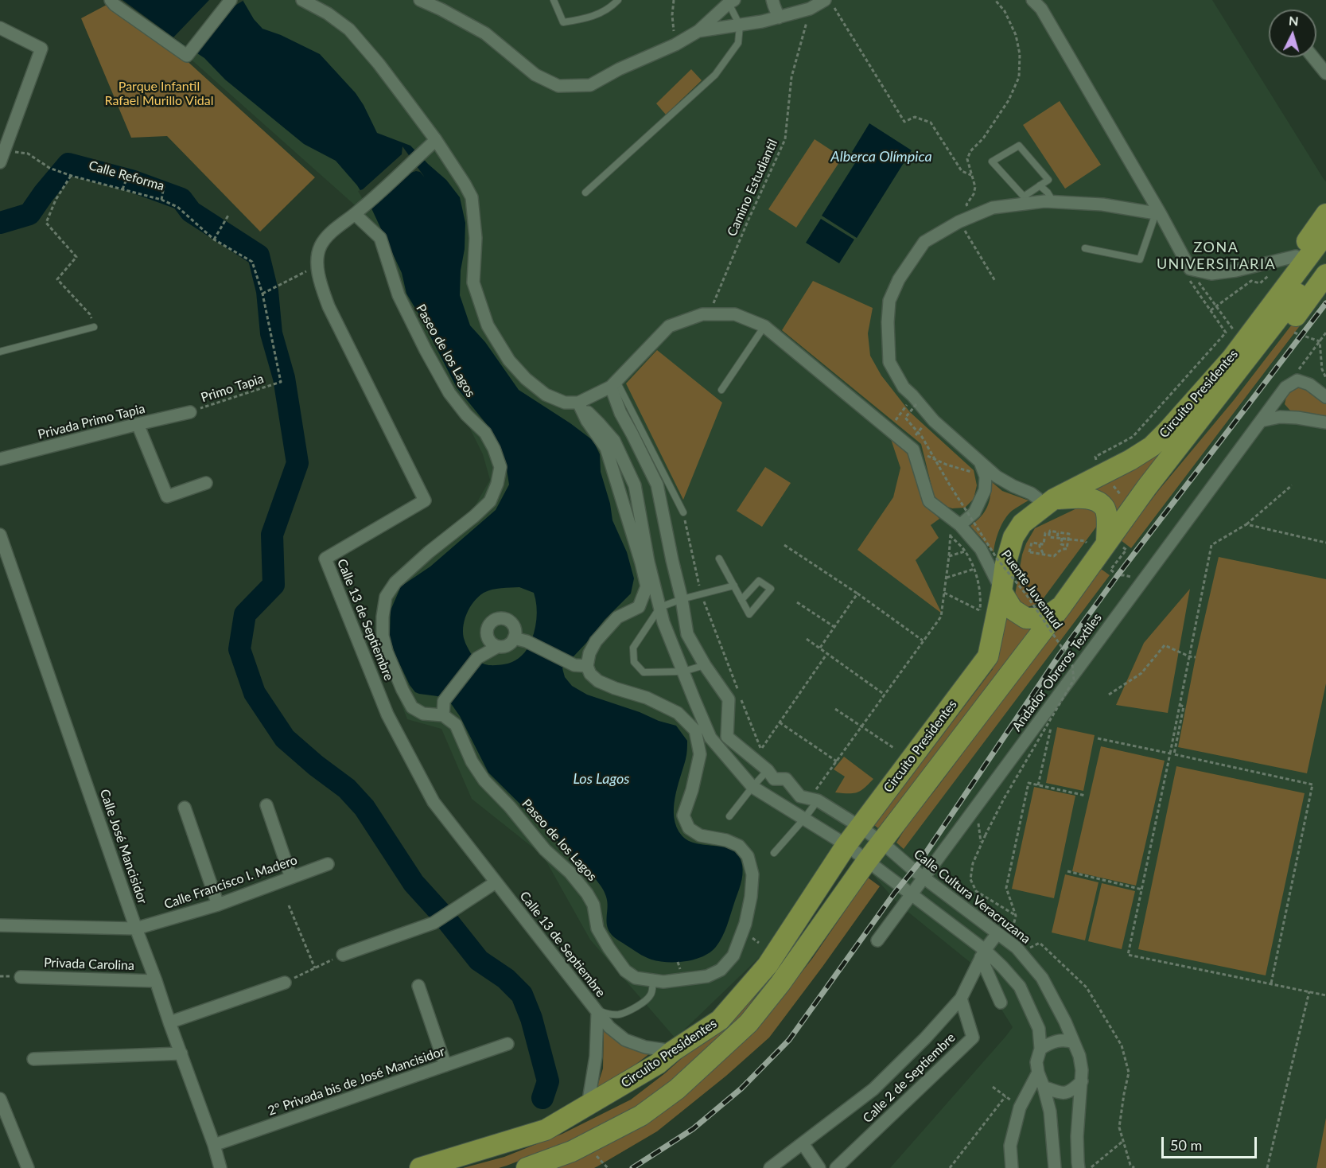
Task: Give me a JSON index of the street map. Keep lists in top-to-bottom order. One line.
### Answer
{"streets":{"main road":["Circuito Presidentes"],"street":["Paseo de los Lagos","Privada Primo Tapia","Calle 13 de Septiembre","Andador Obreros Textiles","Calle José Mancisidor","Calle Francisco I. Madero","Calle Cultura Veracruzana","Privada Carolina","Calle 2 de Septiembre","2° Privada bis de José Mancisidor"],"path":["Calle Reforma","Camino Estudiantil","Primo Tapia","Puente Juventud"]},"crossings":[["Calle Reforma","Primo Tapia"],["Paseo de los Lagos","Calle 13 de Septiembre"],["Primo Tapia","Privada Primo Tapia"],["Circuito Presidentes","Calle 13 de Septiembre"],["Circuito Presidentes","Calle Cultura Veracruzana"],["Andador Obreros Textiles","Calle Cultura Veracruzana"],["Calle José Mancisidor","Calle Francisco I. Madero"],["Calle José Mancisidor","Privada Carolina"],["Calle José Mancisidor","2° Privada bis de José Mancisidor"]],"districts":["ZONA UNIVERSITARIA"],"water":["Alberca Olímpica","Los Lagos"],"parks":["Parque Infantil Rafael Murillo Vidal"],"scale_bar":"50 m","north":"top"}
